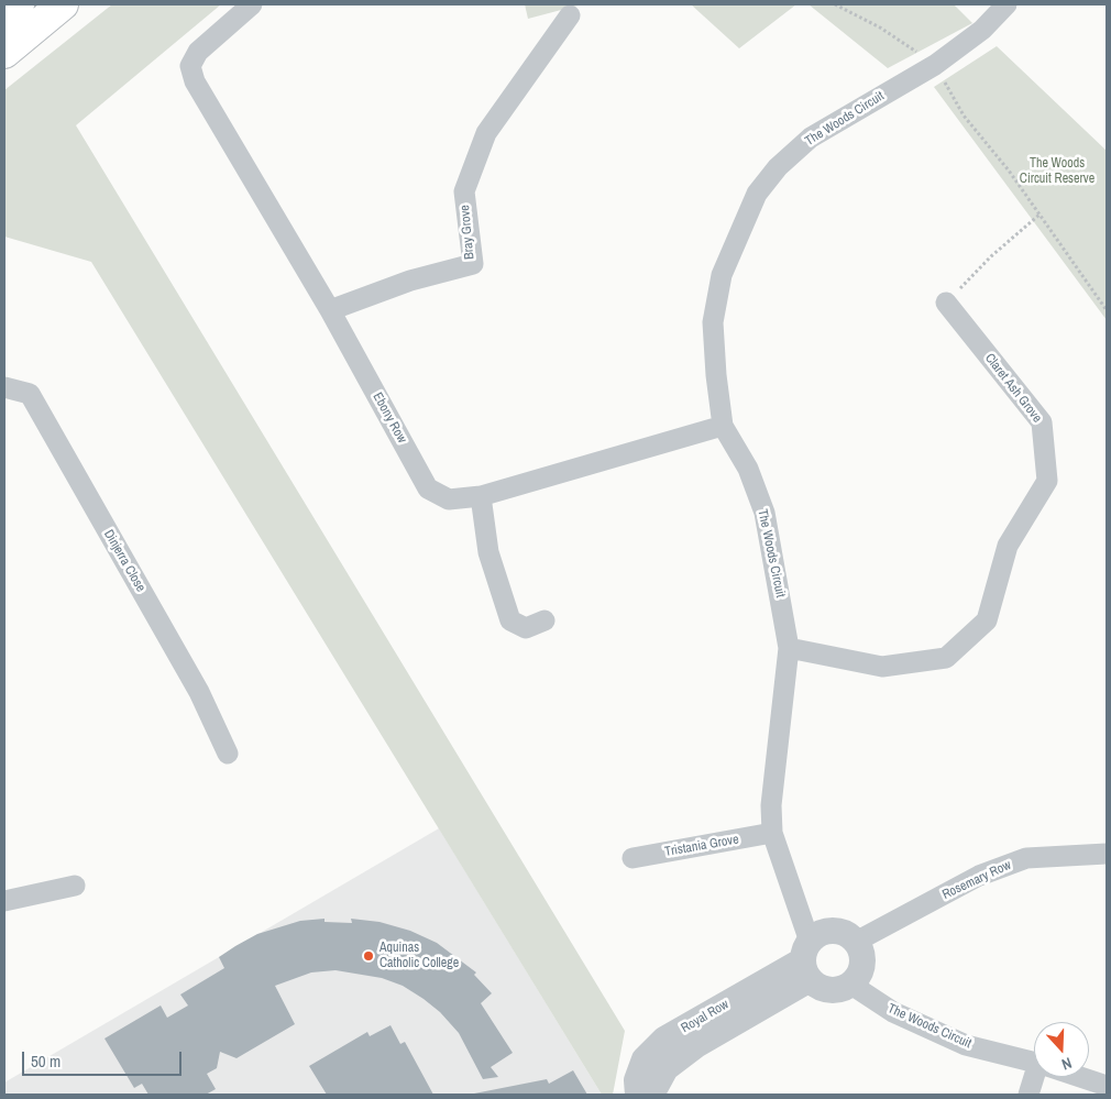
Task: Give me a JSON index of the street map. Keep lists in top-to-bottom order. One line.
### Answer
{"streets":{"street":["The Woods Circuit","Bray Grove","Claret Ash Grove","Ebony Row","Dinjerra Close","Tristania Grove","Rosemary Row","Royal Row"]},"crossings":[["The Woods Circuit","Claret Ash Grove"],["The Woods Circuit","Ebony Row"],["The Woods Circuit","Tristania Grove"],["The Woods Circuit","Rosemary Row"],["The Woods Circuit","Royal Row"],["Bray Grove","Ebony Row"],["Rosemary Row","Royal Row"]],"parks":["The Woods Circuit Reserve"],"places":["Aquinas Catholic College"],"scale_bar":"50 m","north":"bottom"}
